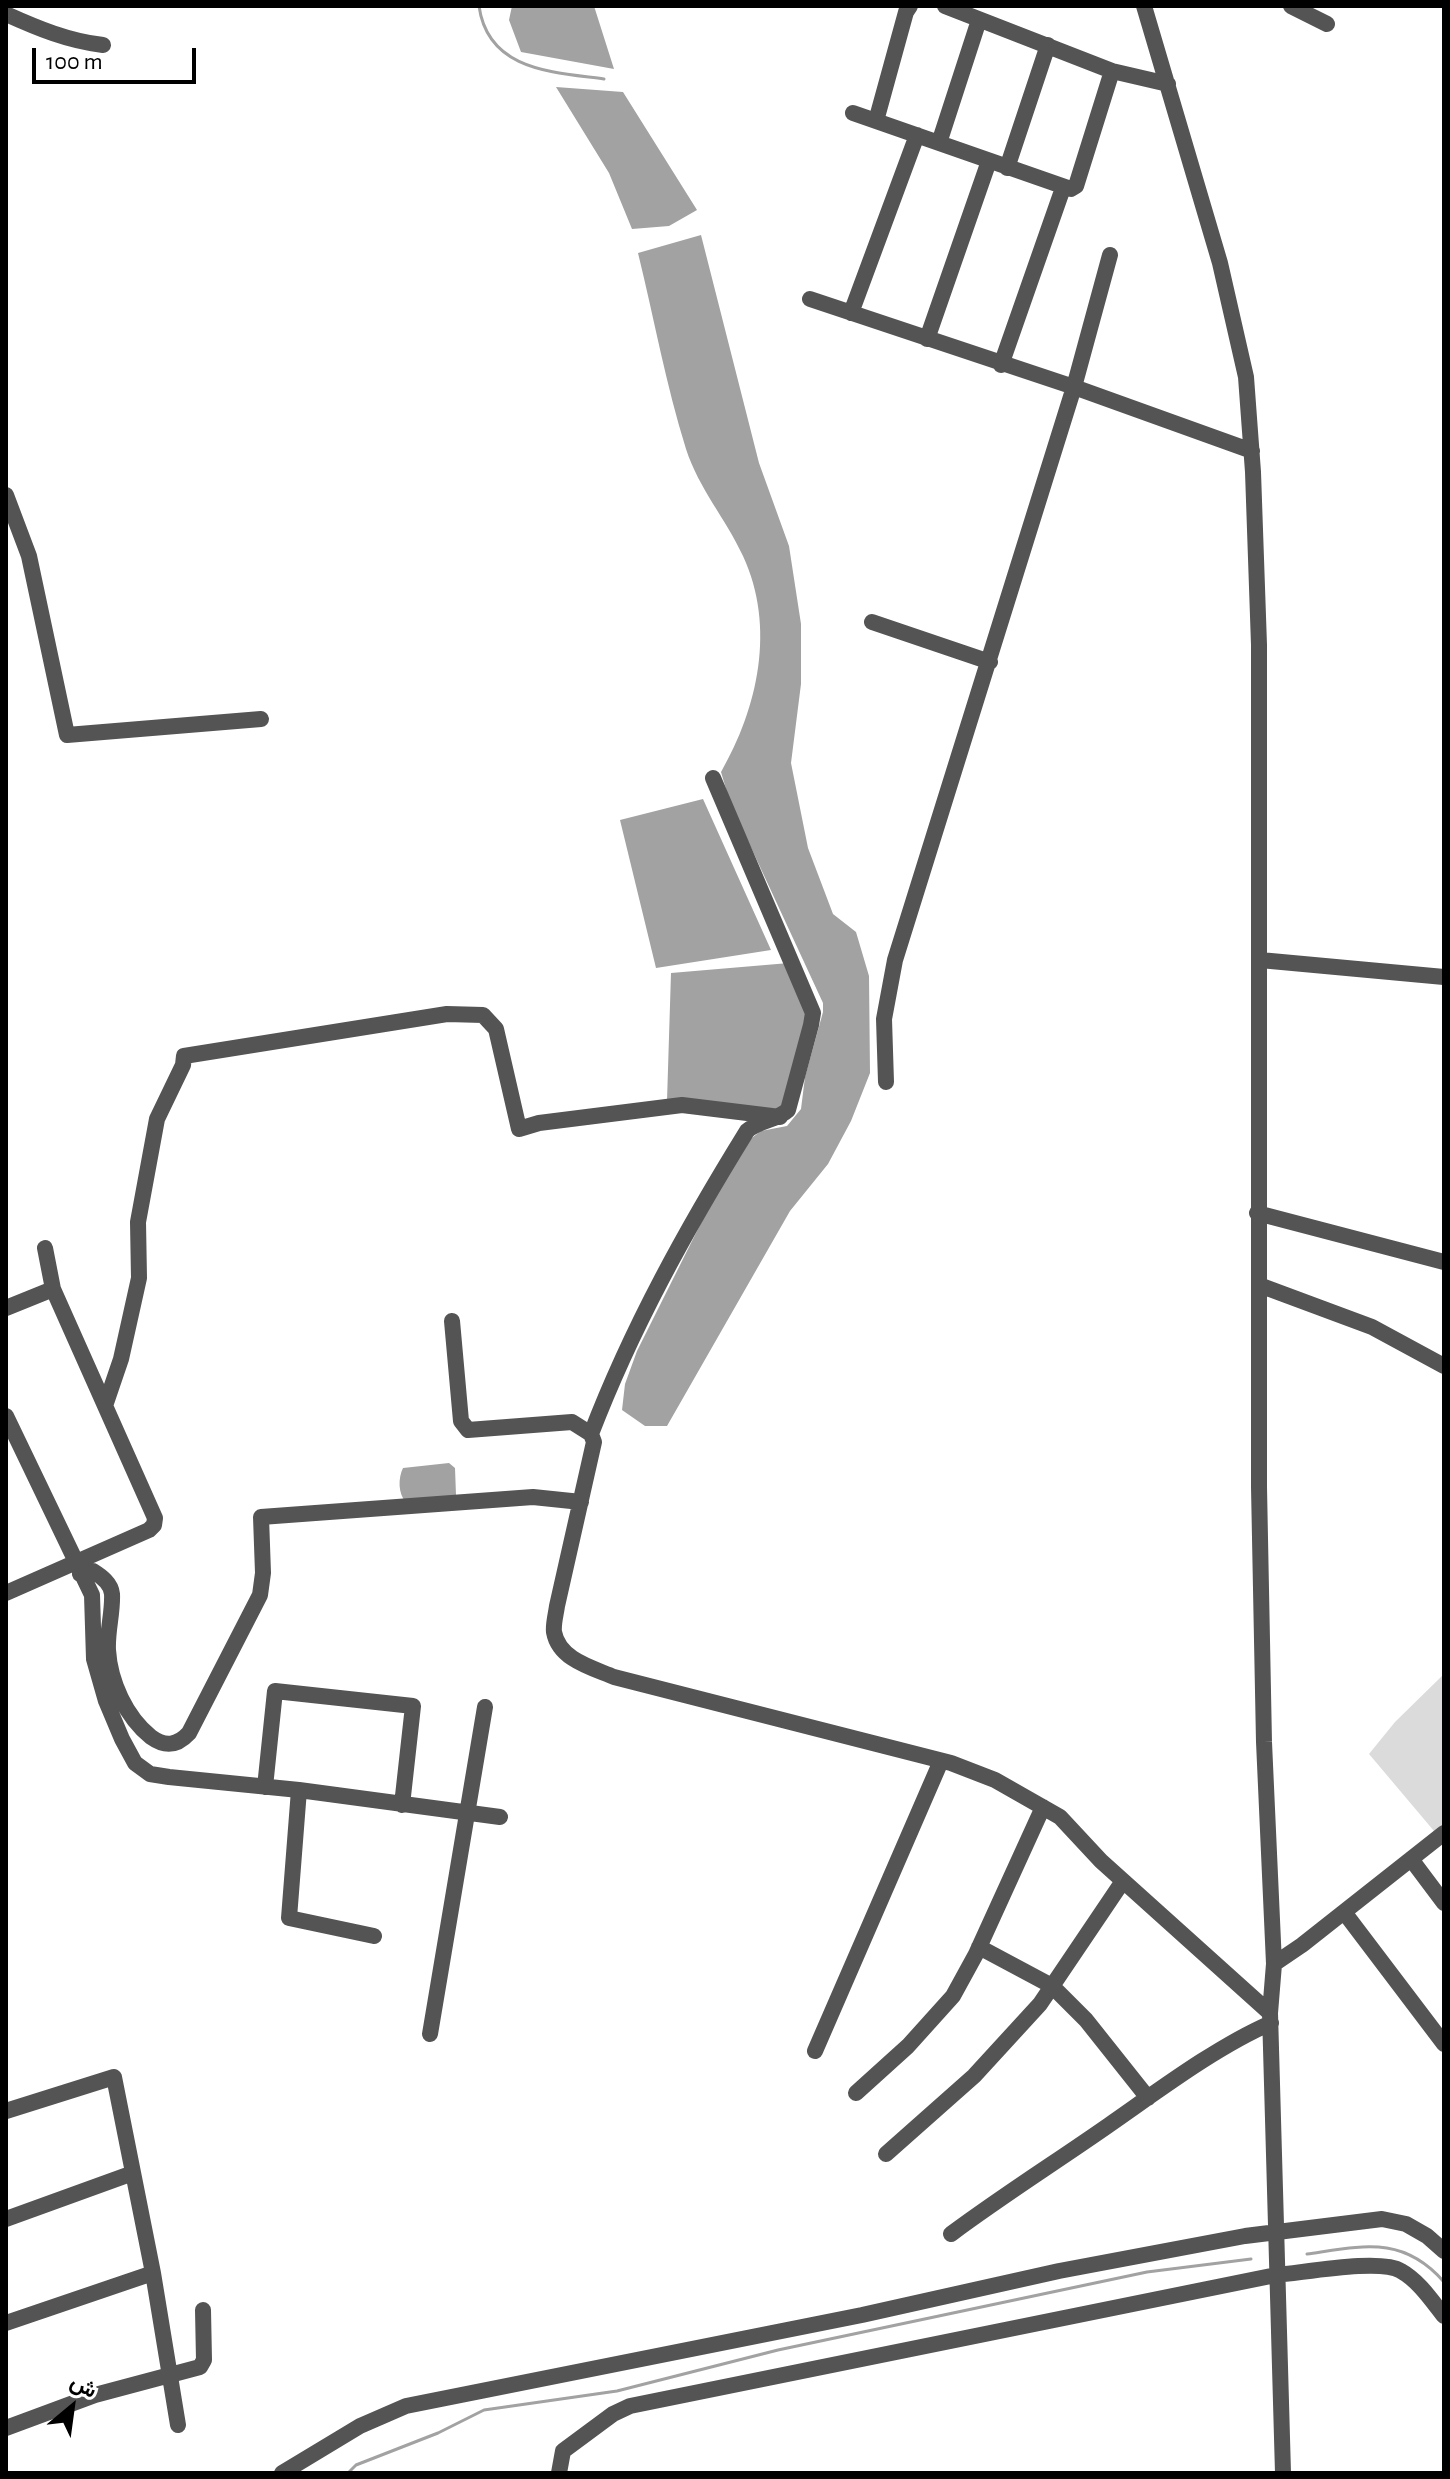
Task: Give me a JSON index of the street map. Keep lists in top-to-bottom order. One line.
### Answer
{"scale_bar":"100 m","north":"top right"}
